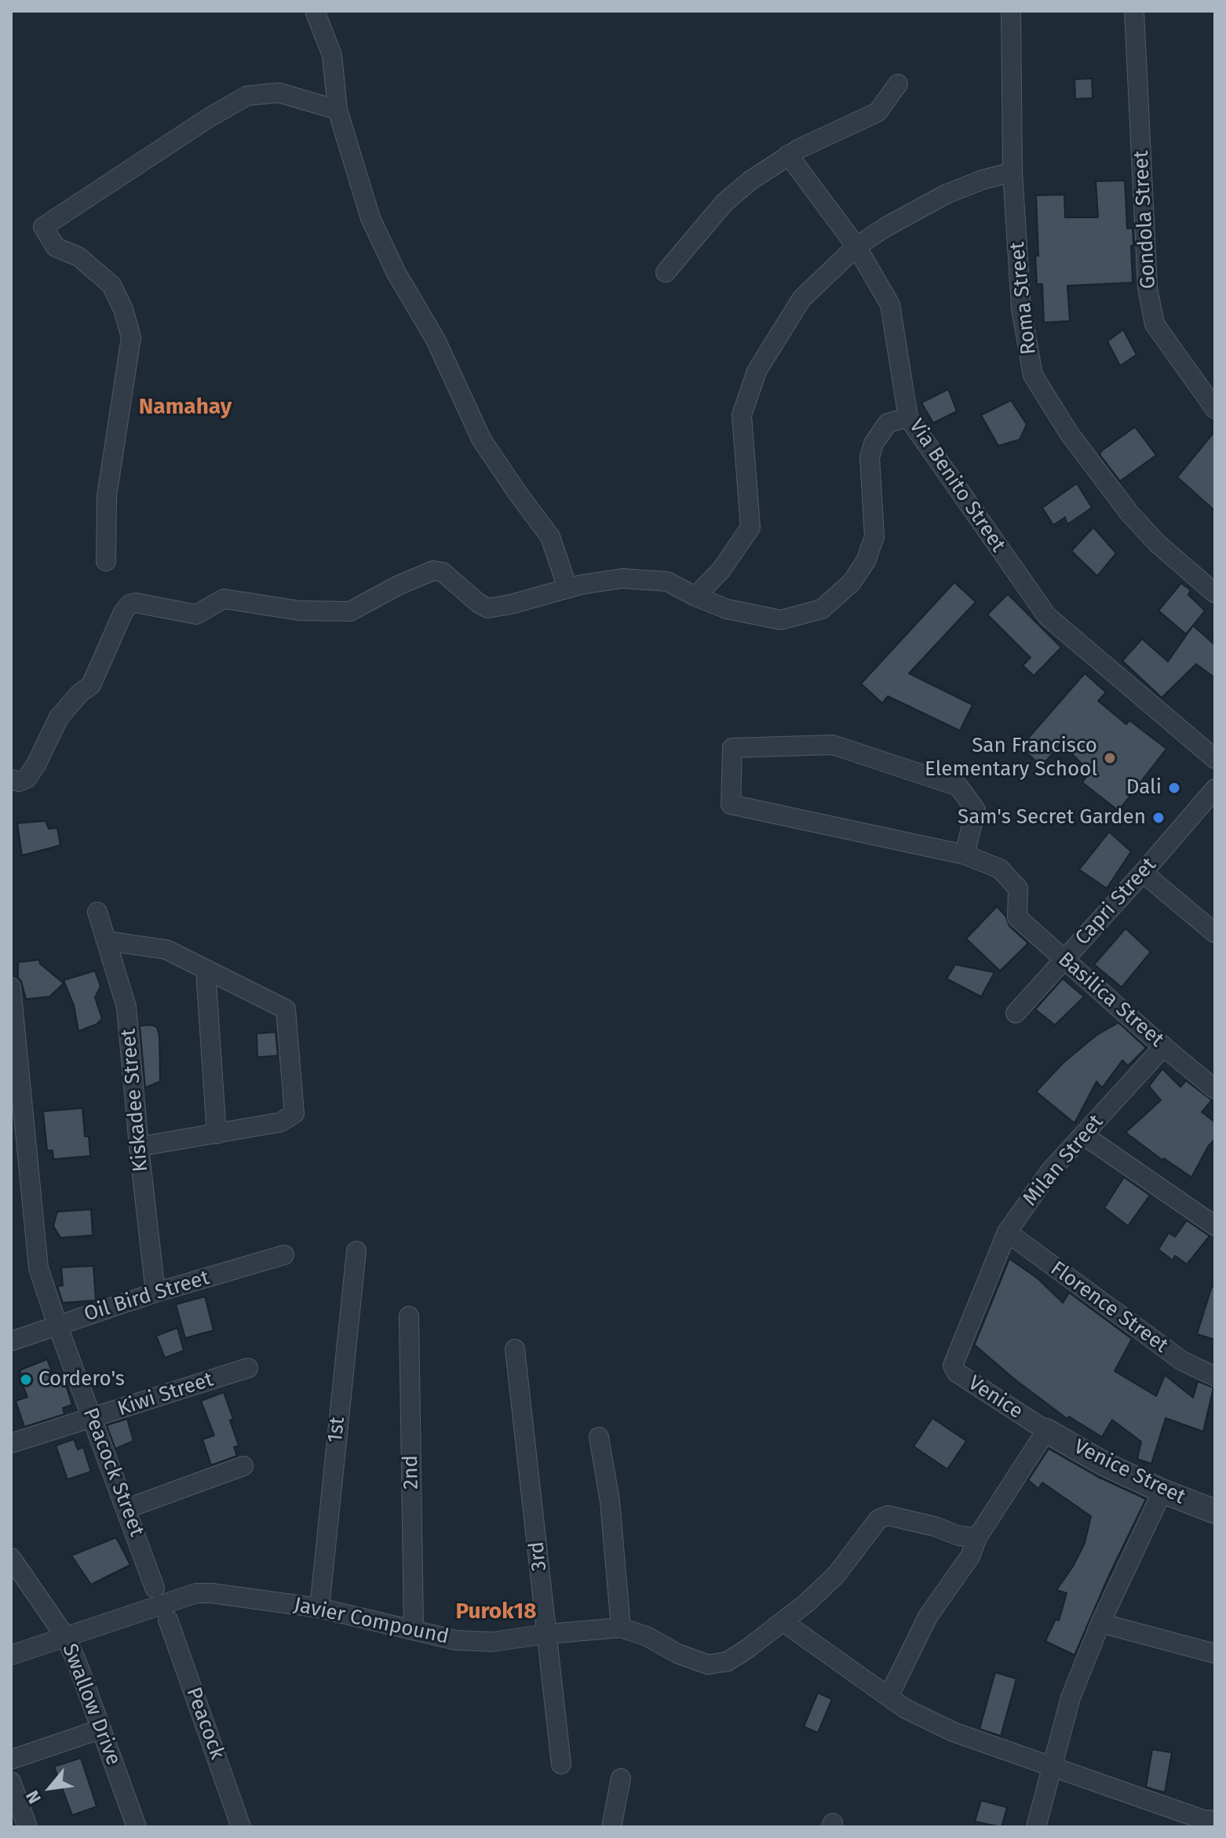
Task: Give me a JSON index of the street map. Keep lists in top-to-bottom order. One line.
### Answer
{"streets":{"street":["Gondola Street","Roma Street","Via Benito Street","Capri Street","Basilica Street","Kiskadee Street","Milan Street","Oil Bird Street","Florence Street","Kiwi Street","Venice","1st","Peacock Street","2nd","Venice Street","3rd","Javier Compound","Swallow Drive","Peacock"]},"crossings":[["Capri Street","Basilica Street"],["Basilica Street","Milan Street"],["Kiskadee Street","Oil Bird Street"],["Milan Street","Florence Street"],["Milan Street","Venice"],["Oil Bird Street","Peacock Street"],["Kiwi Street","Peacock Street"],["Venice","Venice Street"],["1st","Javier Compound"],["2nd","Javier Compound"],["3rd","Javier Compound"],["Javier Compound","Swallow Drive"]],"districts":["Namahay","Purok18"],"places":["San Francisco Elementary School","Dali","Sam's Secret Garden","Cordero's"],"north":"bottom left"}
